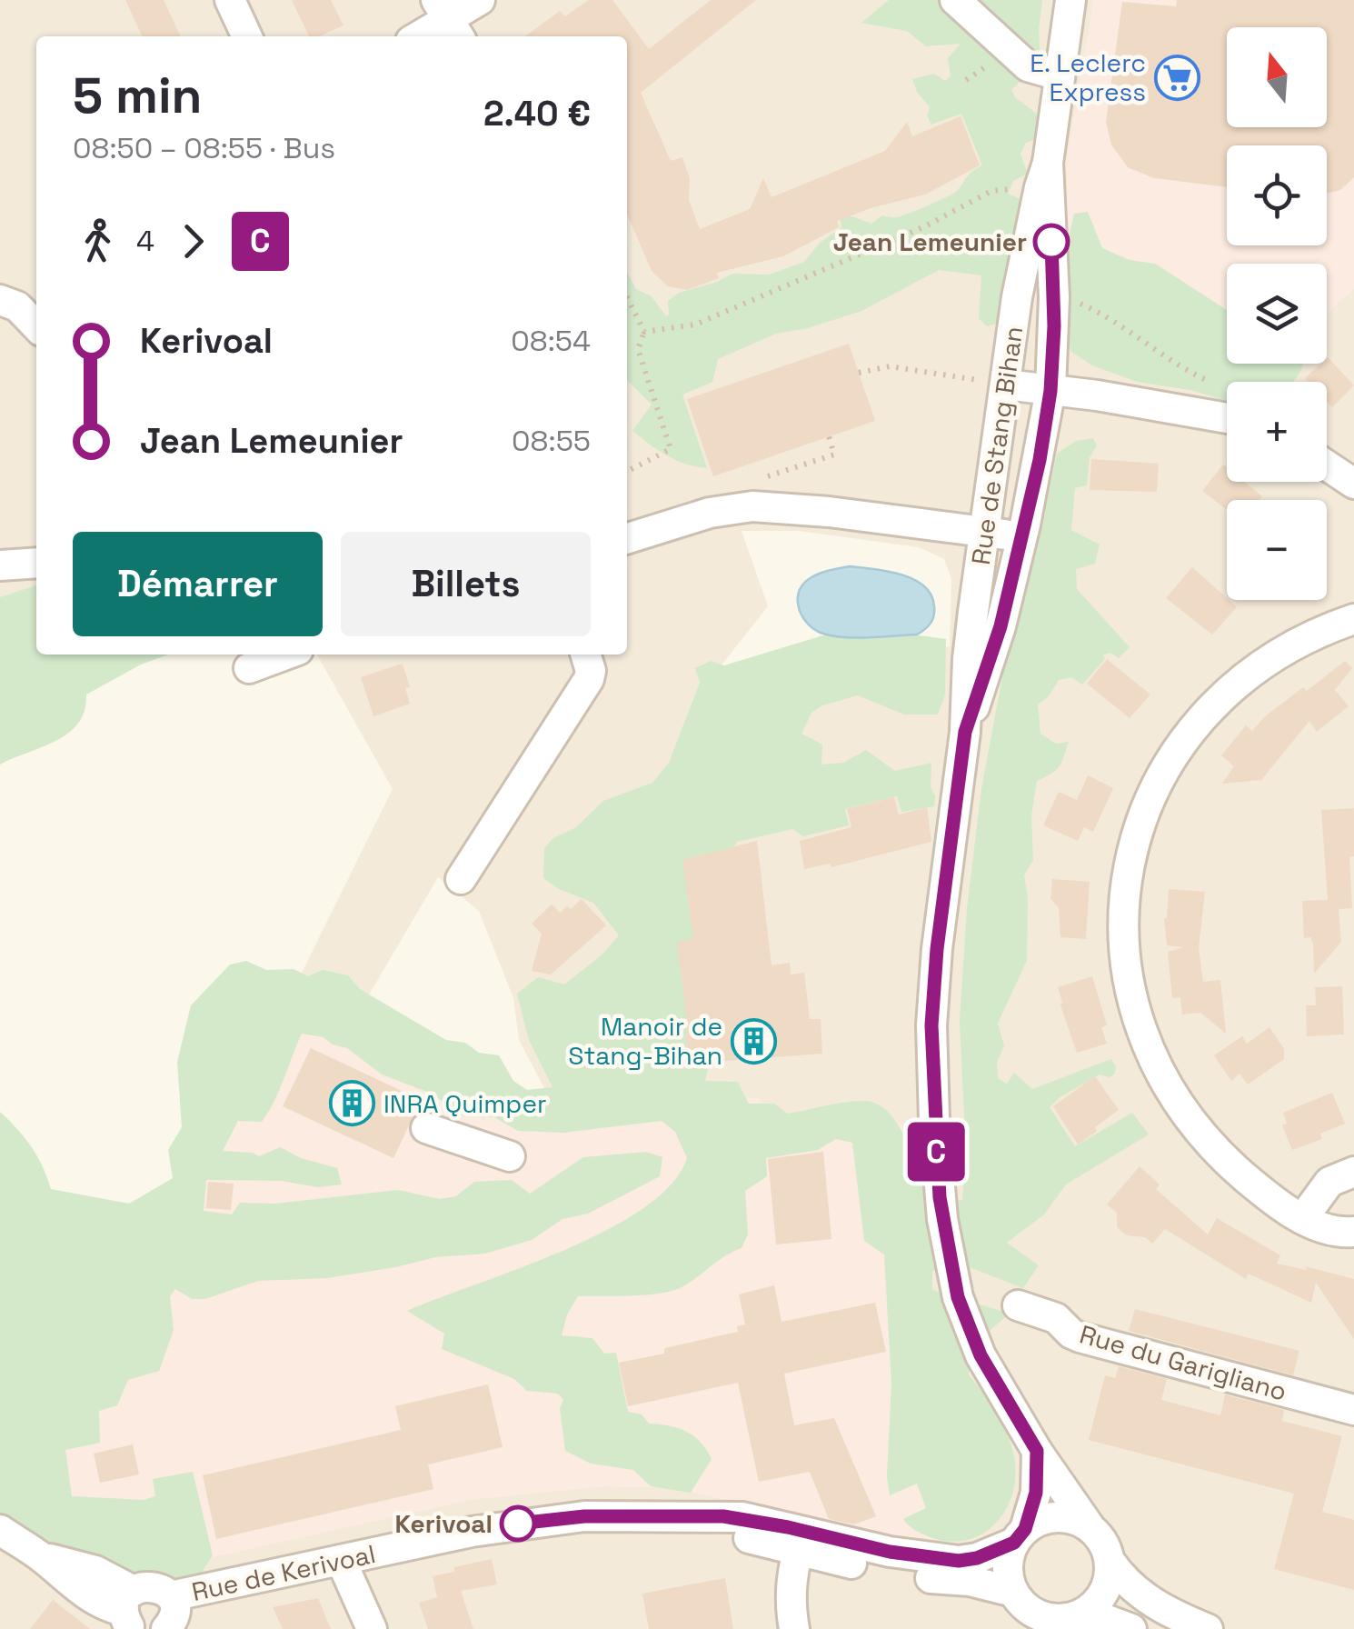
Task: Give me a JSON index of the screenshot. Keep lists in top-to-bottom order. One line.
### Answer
{"streets":{"street":["Rue de Stang Bihan","Rue du Garigliano","Rue de Kerivoal"]},"crossings":[["Rue de Stang Bihan","Rue de Kerivoal"]],"places":{"supermarket":["E. Leclerc Express"],"other":["Jean Lemeunier","Kerivoal"],"building":["Manoir de Stang-Bihan","INRA Quimper"]},"lines":["bus line C"],"north":"top","page":{"on_map":"C","map_buttons":["+","−"],"heading":["5 min","08:50 – 08:55 · Bus","2.40 €"],"legs":["4","C"],"list":[{"name":"Kerivoal","value":"08:54"},{"name":"Jean Lemeunier","value":"08:55"}],"buttons":["Démarrer","Billets"]}}
